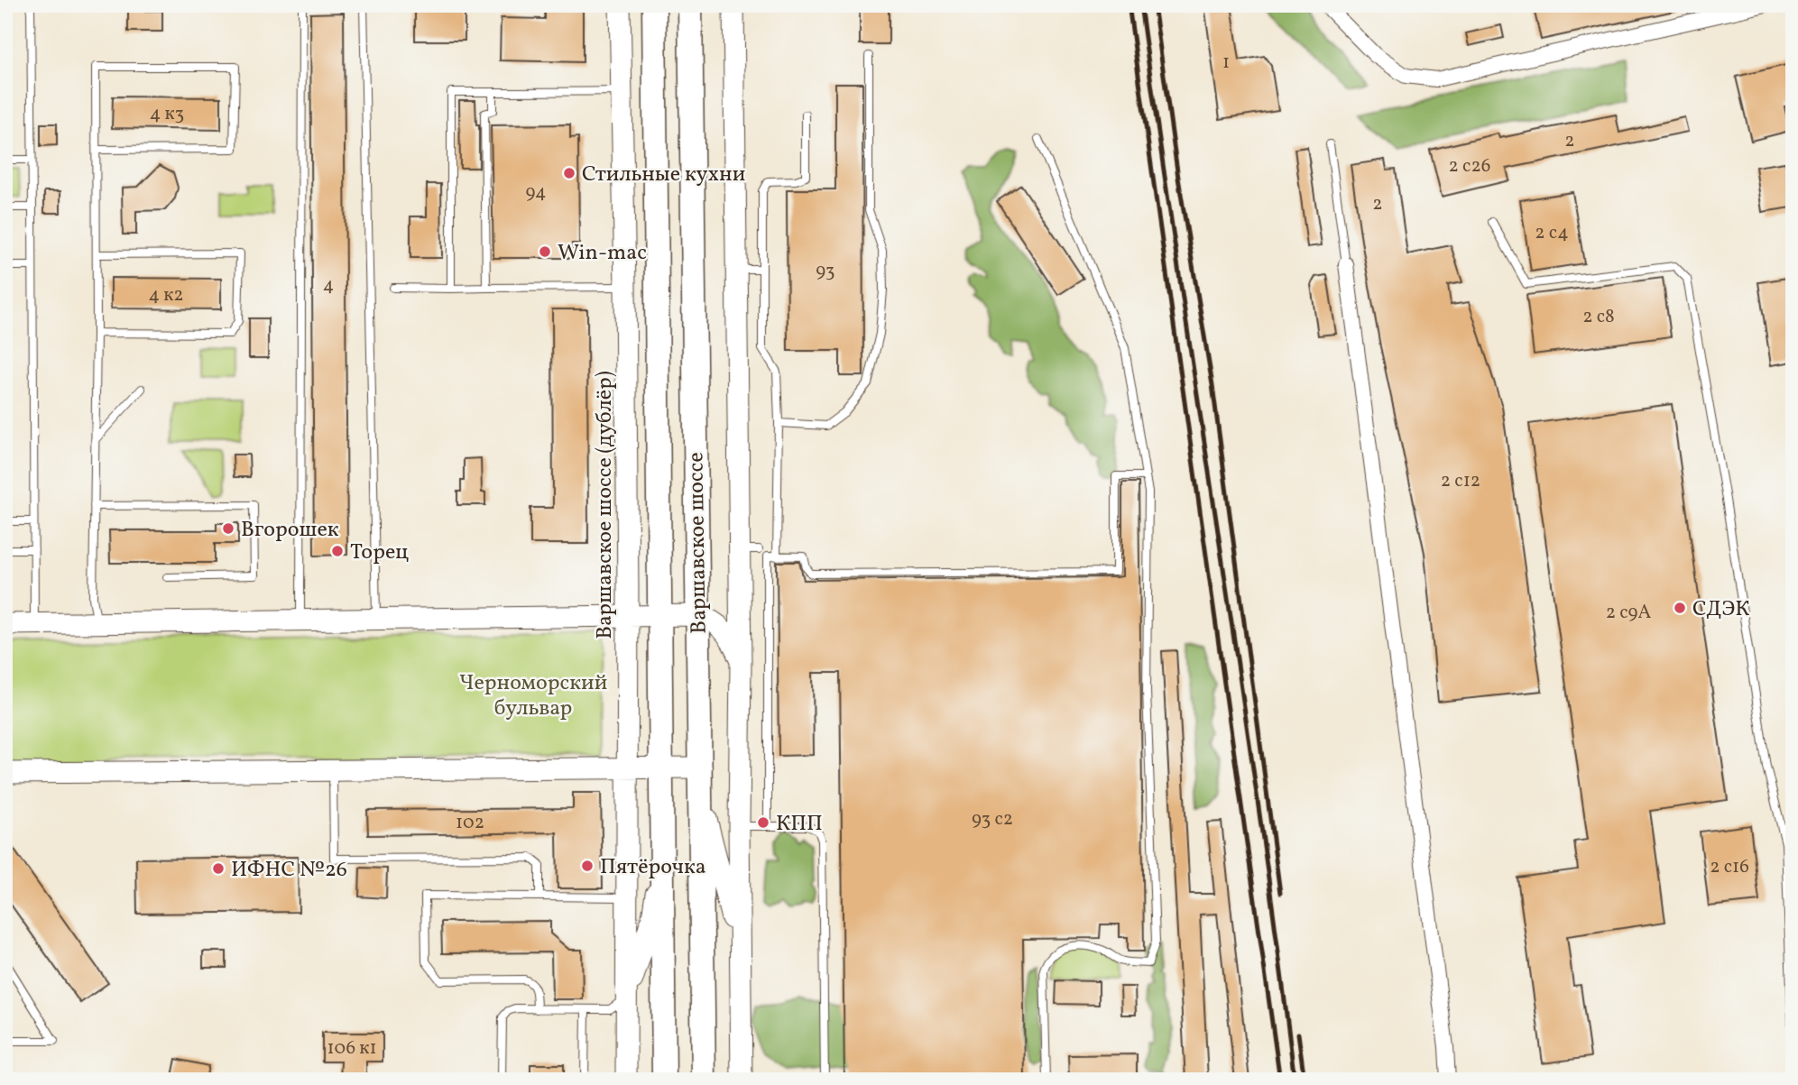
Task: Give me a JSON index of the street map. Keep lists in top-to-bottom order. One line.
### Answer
{"streets":{"main road":["Варшавское шоссе"],"street":["Варшавское шоссе (дублёр)"]},"parks":["Черноморский бульвар"],"places":["Стильные кухни","Win-mac","Вгорошек","Торец","СДЭК","КПП","Пятёрочка","ИФНС №26"],"house_numbers":["1","4 к3","2","2 с26","94","2","2 с4","93","4","4 к2","2 с8","2 с12","2 с9А","93 с2","102","2 с16","106 к1"]}
